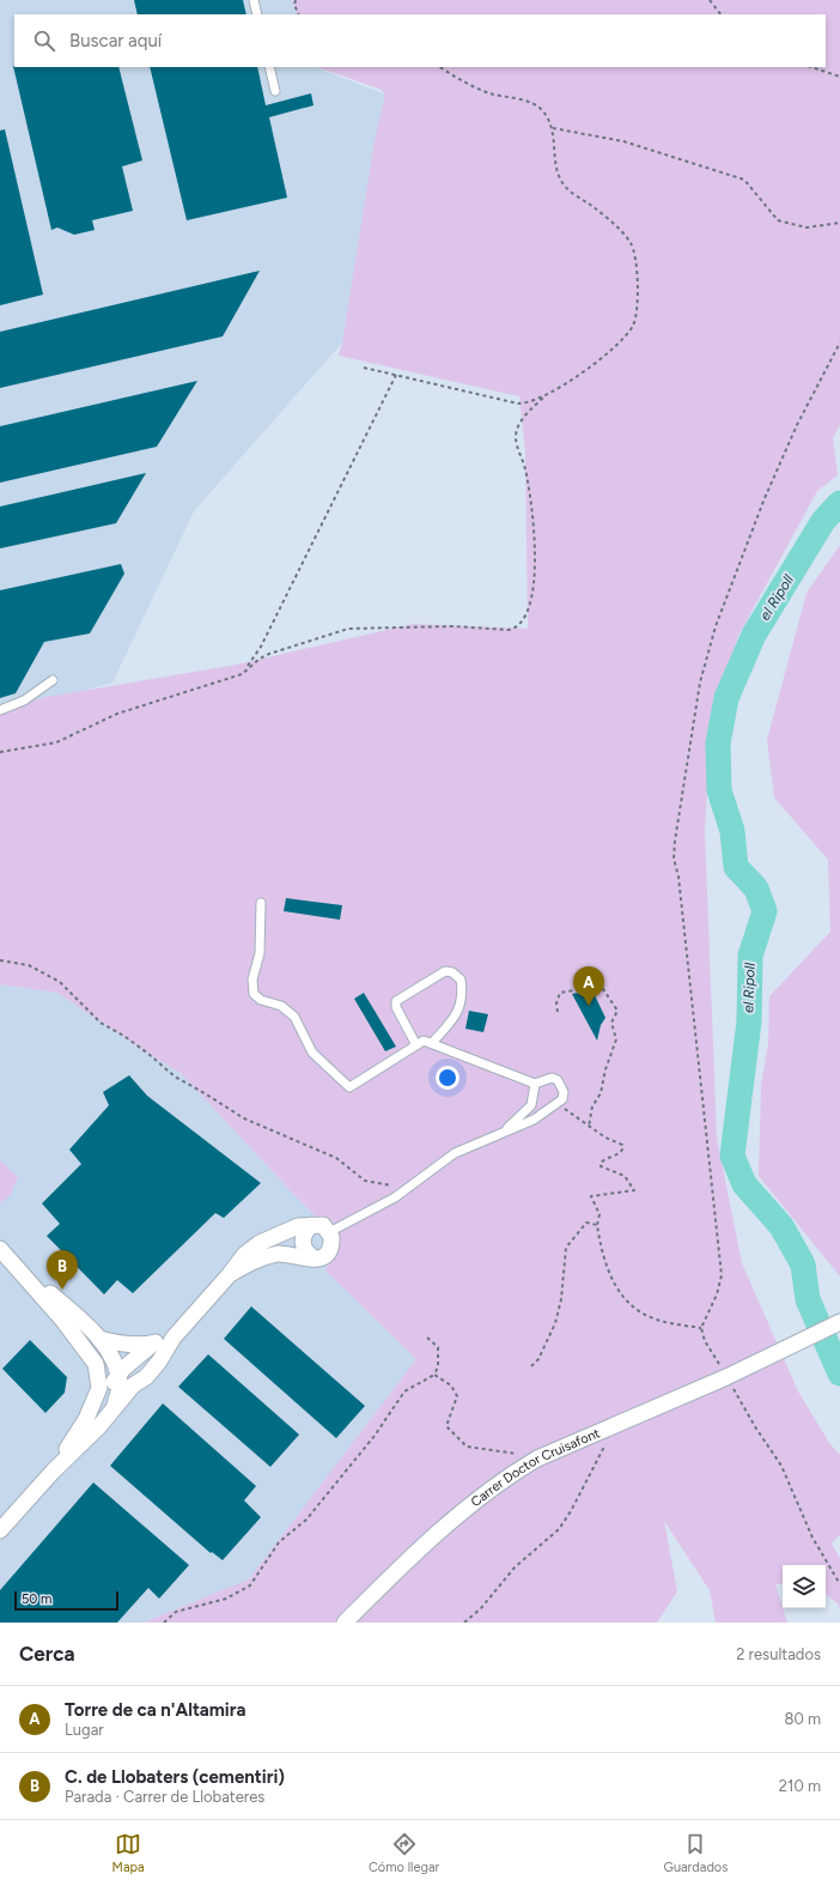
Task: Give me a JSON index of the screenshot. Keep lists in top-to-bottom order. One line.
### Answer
{"streets":{"street":["Carrer Doctor Cruisafont"]},"water":["el Ripoll"],"scale_bar":"50 m","page":{"search":"Buscar aquí","pins":["A","B"],"scale":"50 m","heading":["Cerca","2 resultados"],"list":[{"mark":"A","name":"Torre de ca n'Altamira","note":"Lugar","value":"80 m"},{"mark":"B","name":"C. de Llobaters (cementiri)","note":"Parada · Carrer de Llobateres","value":"210 m"}],"nav":["Mapa","Cómo llegar","Guardados"]}}
